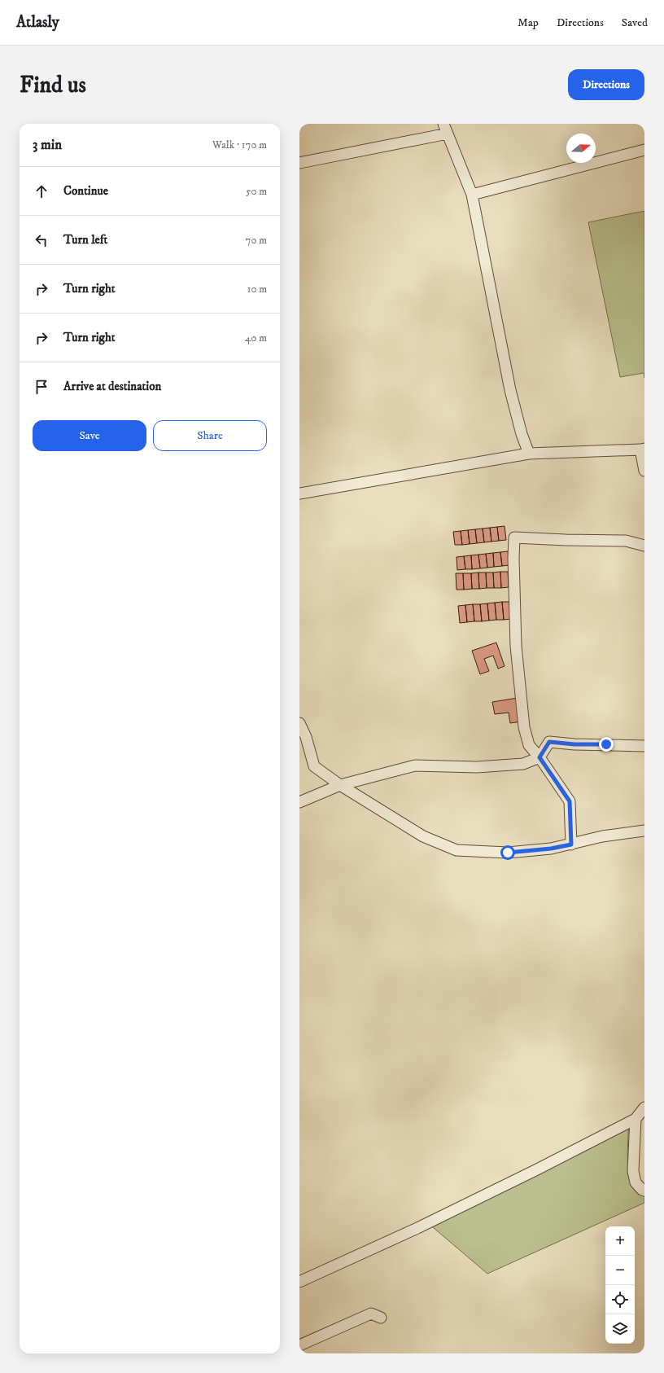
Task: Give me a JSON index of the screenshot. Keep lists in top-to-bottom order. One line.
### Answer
{"north":"right","page":{"header":"Atlasly","nav":["Map","Directions","Saved"],"buttons":["Directions",["Save","Share"]],"title":"Find us","heading":["3 min","Walk · 170 m"],"list":[["Continue","50 m"],["Turn left","70 m"],["Turn right","10 m"],["Turn right","40 m"],"Arrive at destination"],"map_buttons":["+","−"]}}
